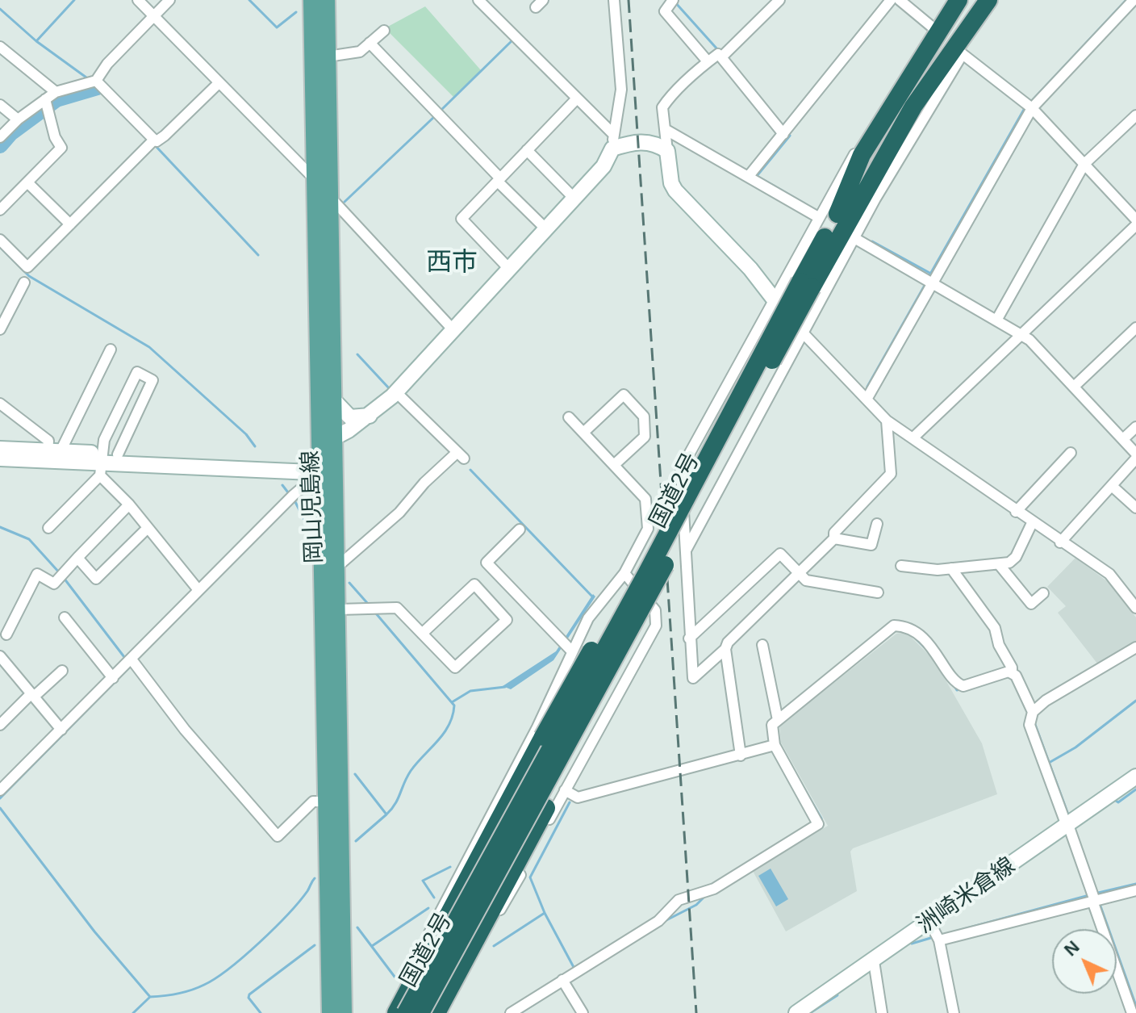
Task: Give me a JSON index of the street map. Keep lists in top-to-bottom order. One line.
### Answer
{"streets":{"highway":["国道2号"],"main road":["岡山児島線"],"street":["洲崎米倉線"]},"districts":["西市"],"north":"top left"}
